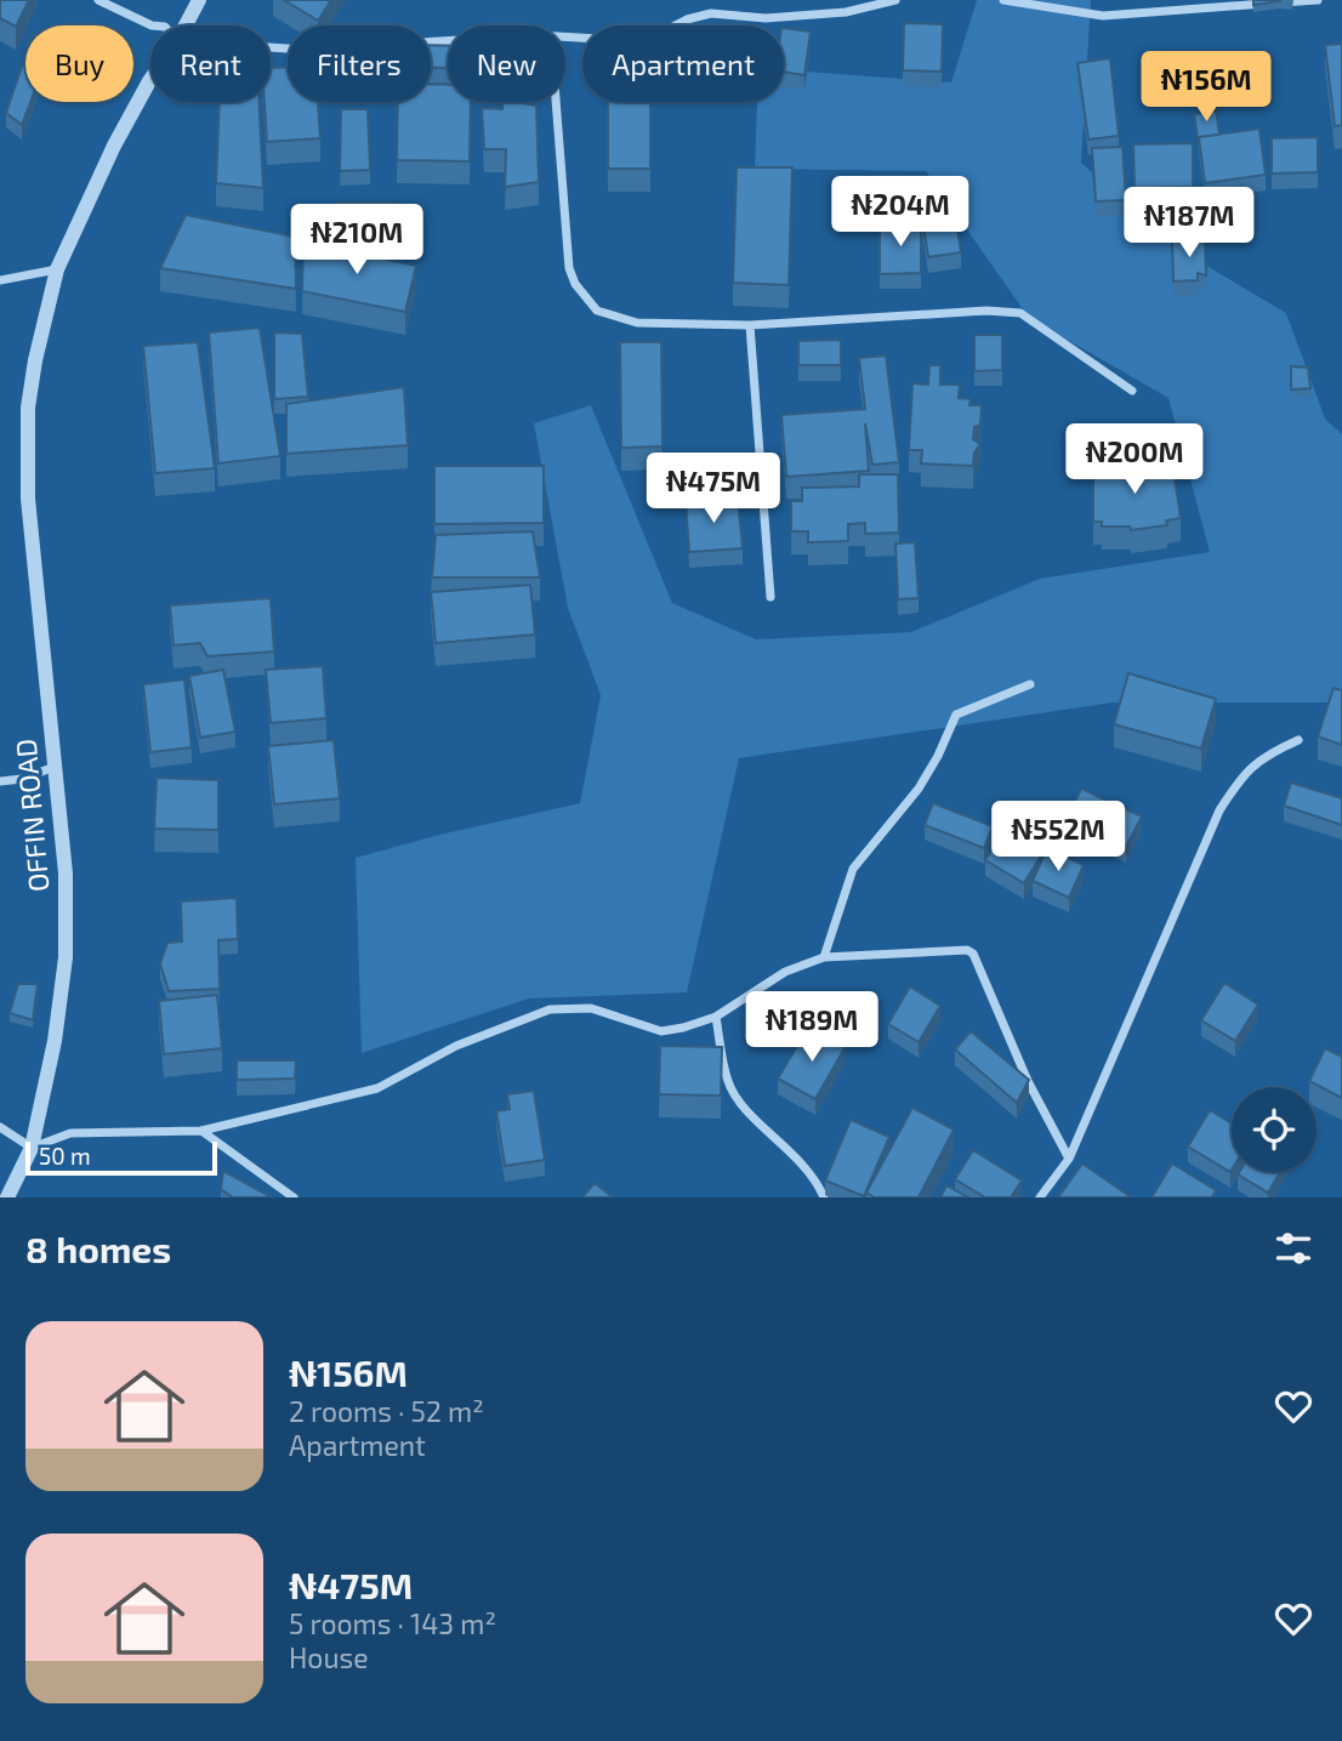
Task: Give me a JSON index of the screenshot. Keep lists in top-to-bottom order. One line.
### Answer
{"streets":{"street":["OFFIN ROAD"]},"scale_bar":"50 m","page":{"chip":["Buy","Rent","Filters","New","Apartment"],"price":["₦156M","₦204M","₦187M","₦210M","₦200M","₦475M","₦552M","₦189M"],"scale":"50 m","heading":"8 homes","list":[{"name":"₦156M","note":"2 rooms · 52 m² · Apartment"},{"name":"₦475M","note":"5 rooms · 143 m² · House"}]}}
